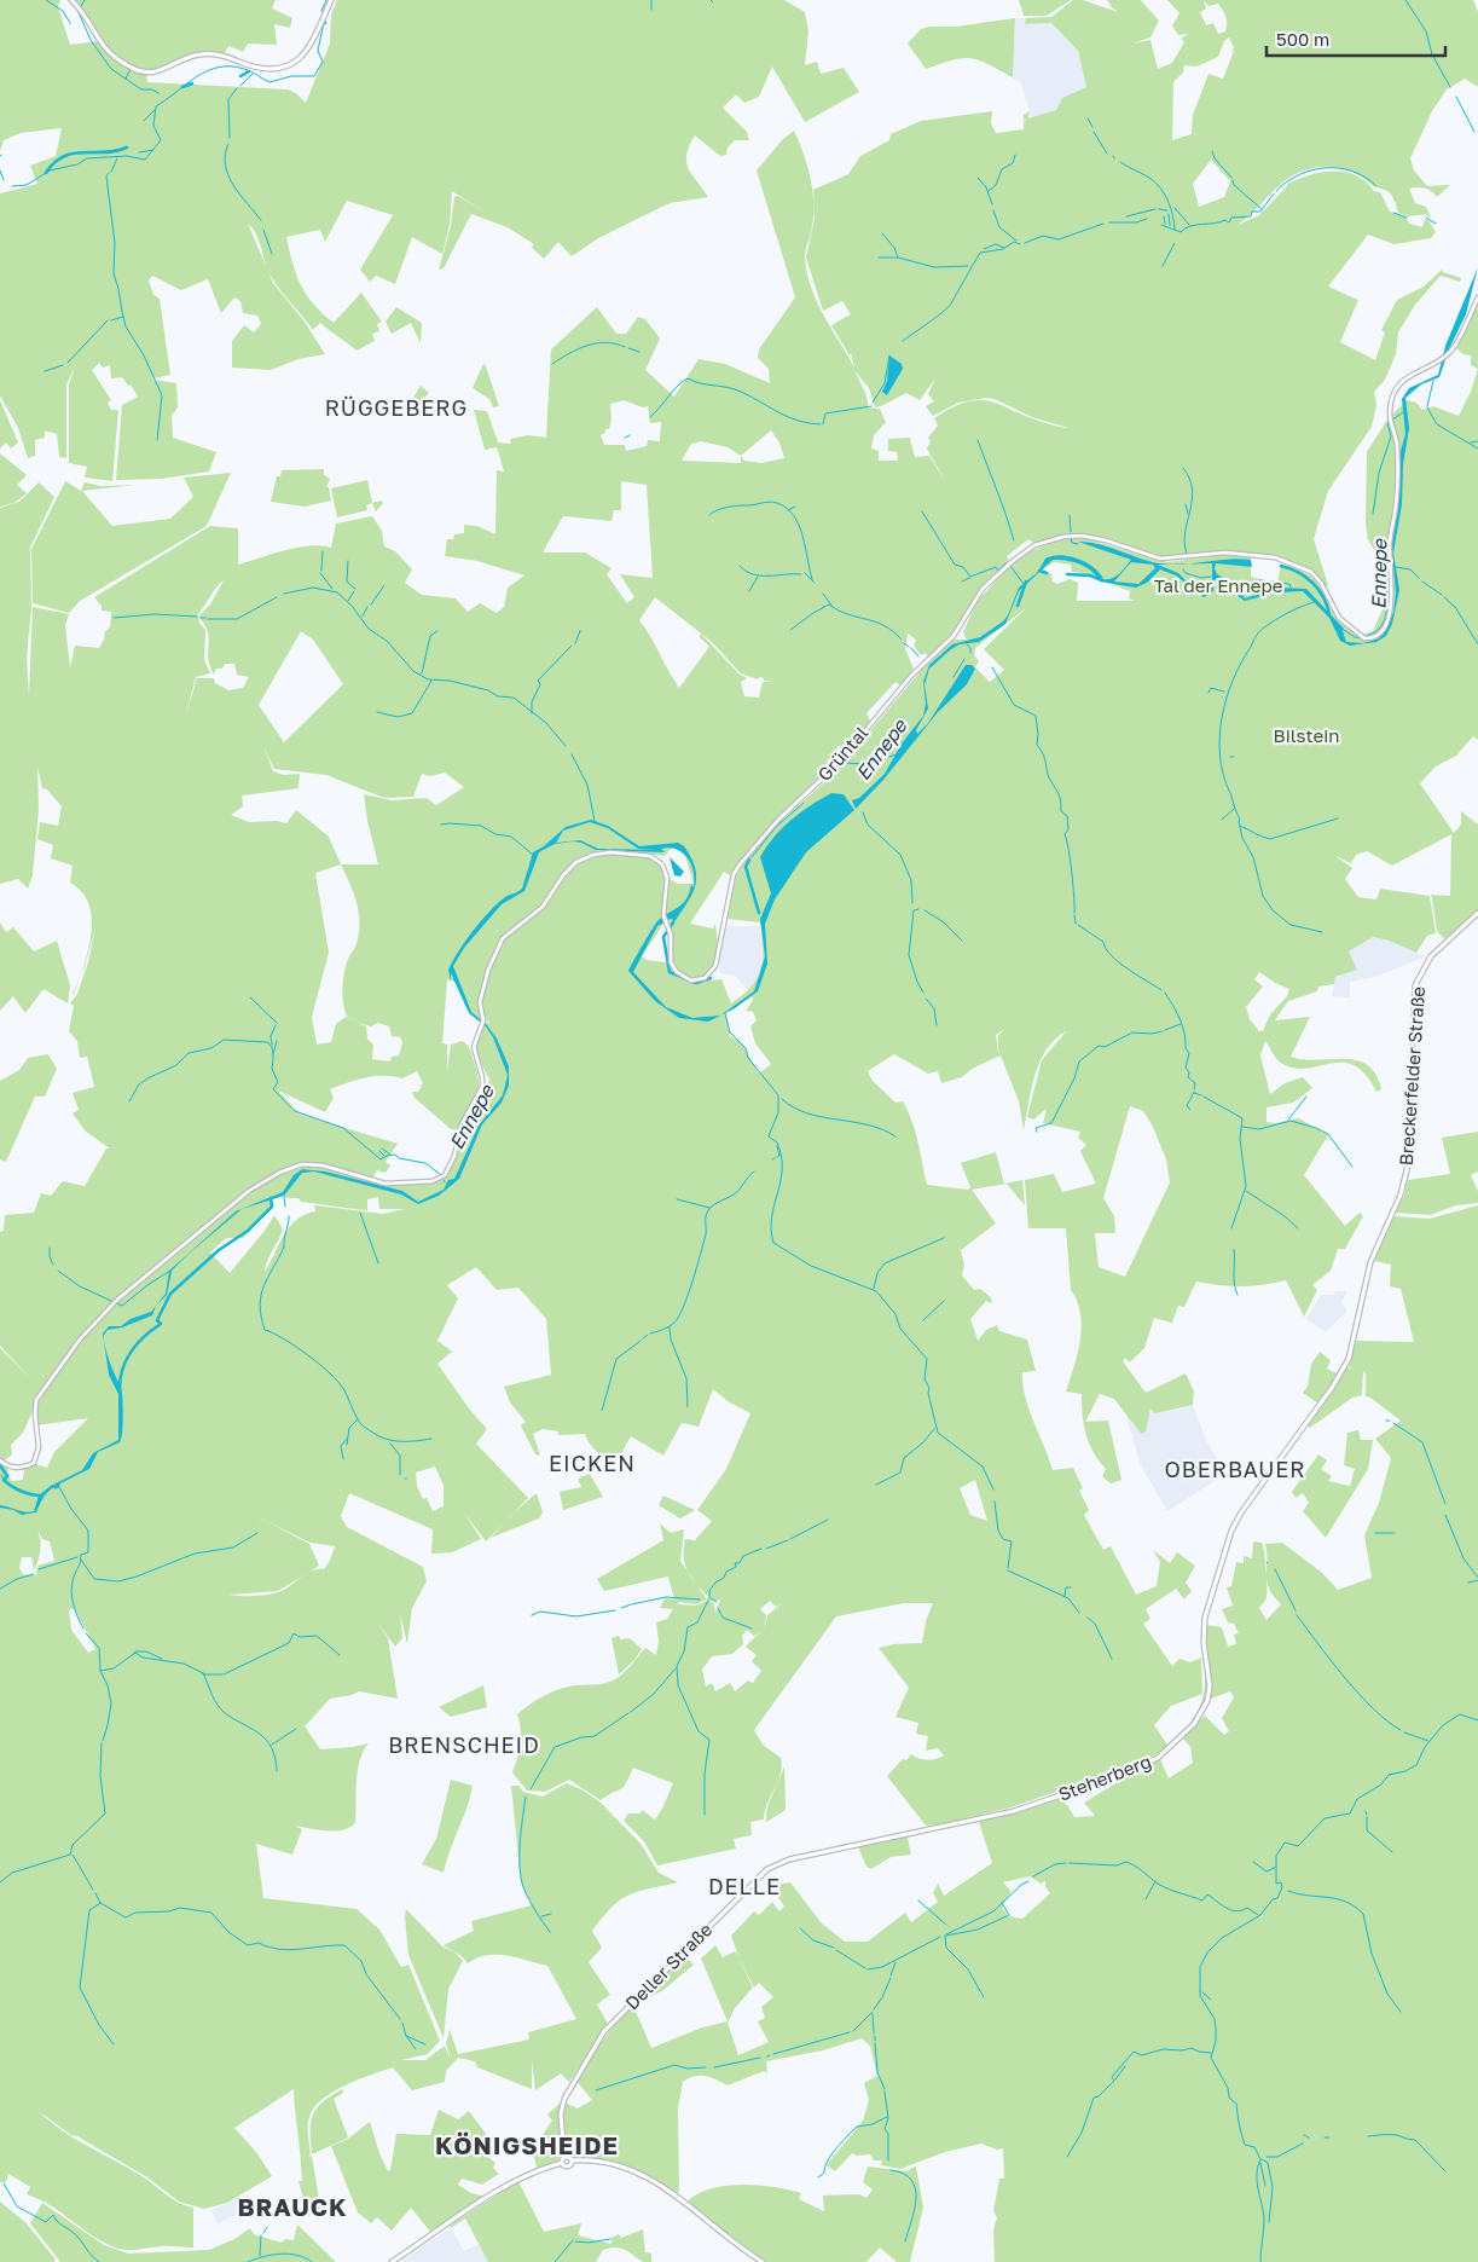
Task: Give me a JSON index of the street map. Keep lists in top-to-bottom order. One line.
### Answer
{"streets":{"main road":["Breckerfelder Straße","Steherberg","Deller Straße"],"street":["Grüntal"]},"crossings":[["Breckerfelder Straße","Steherberg"],["Steherberg","Deller Straße"]],"districts":["RÜGGEBERG","EICKEN","OBERBAUER","BRENSCHEID","DELLE","KÖNIGSHEIDE","BRAUCK"],"water":["Ennepe"],"parks":["Tal der Ennepe","Bilstein"],"scale_bar":"500 m"}
